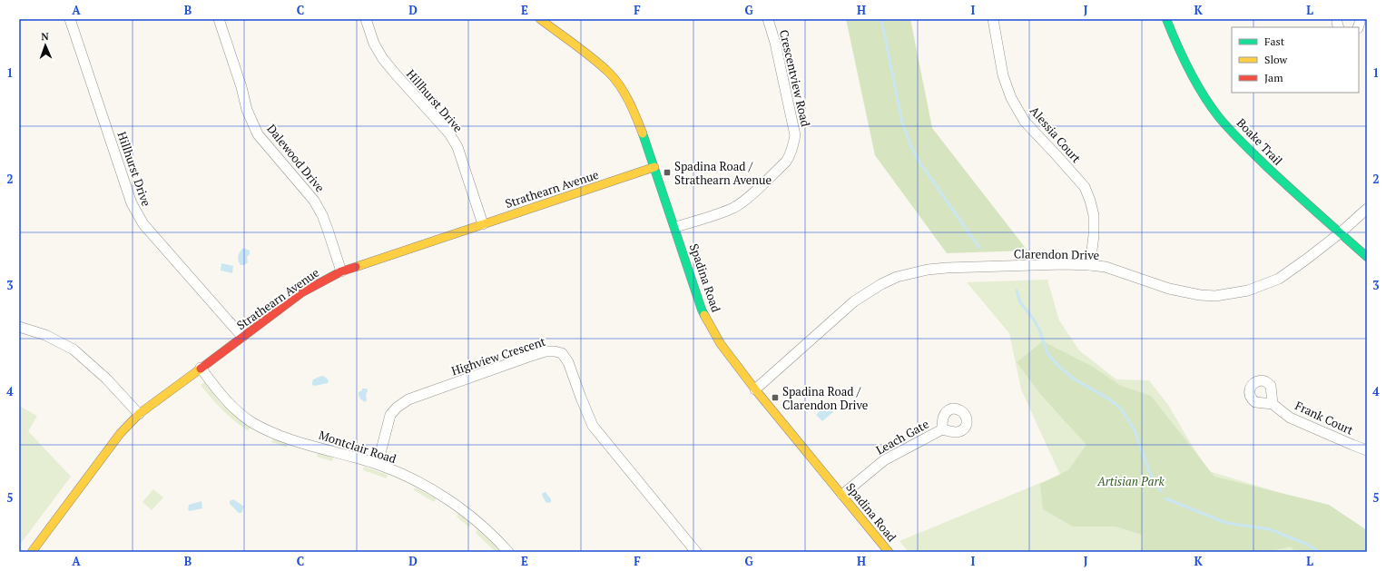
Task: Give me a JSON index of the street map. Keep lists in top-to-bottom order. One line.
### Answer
{"streets":{"street":["Crescentview Road","Hillhurst Drive","Alessia Court","Boake Trail","Dalewood Drive","Strathearn Avenue","Clarendon Drive","Spadina Road","Highview Crescent","Frank Court","Leach Gate","Montclair Road"]},"crossings":[["Crescentview Road","Spadina Road"],["Hillhurst Drive","Strathearn Avenue"],["Alessia Court","Clarendon Drive"],["Boake Trail","Clarendon Drive"],["Dalewood Drive","Strathearn Avenue"],["Strathearn Avenue","Spadina Road"],["Strathearn Avenue","Montclair Road"],["Clarendon Drive","Spadina Road"],["Spadina Road","Leach Gate"],["Highview Crescent","Montclair Road"]],"parks":["Artisian Park"],"places":{"transit":["Spadina Road / Strathearn Avenue","Spadina Road / Clarendon Drive"]},"legend":["Fast","Slow","Jam"],"north":"top","grid":{"columns":["A","B","C","D","E","F","G","H","I","J","K","L"],"rows":["1","2","3","4","5"]}}
